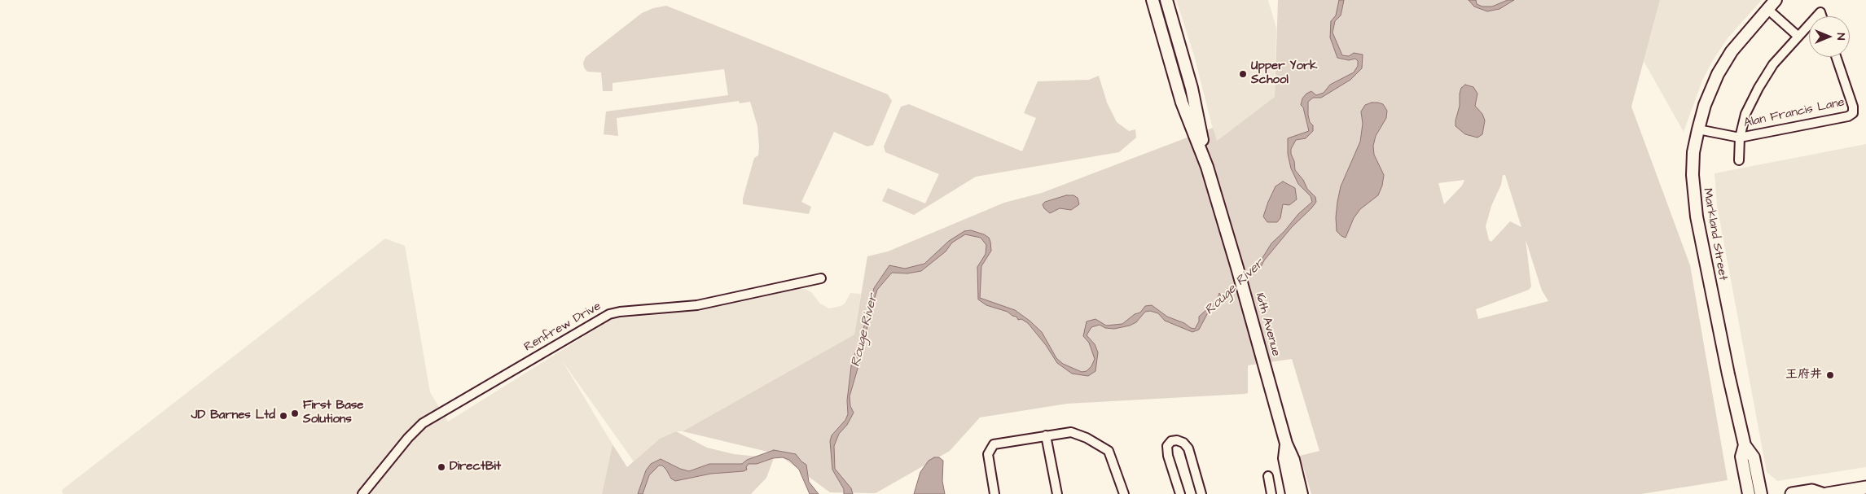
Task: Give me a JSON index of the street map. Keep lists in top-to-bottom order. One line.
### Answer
{"streets":{"main road":["Markland Street","16th Avenue"],"street":["Alan Francis Lane","Renfrew Drive"]},"crossings":[["Alan Francis Lane","Markland Street"]],"water":["Rouge River"],"places":["Upper York School","王府井","First Base Solutions","JD Barnes Ltd","DirectBit"],"north":"right"}
